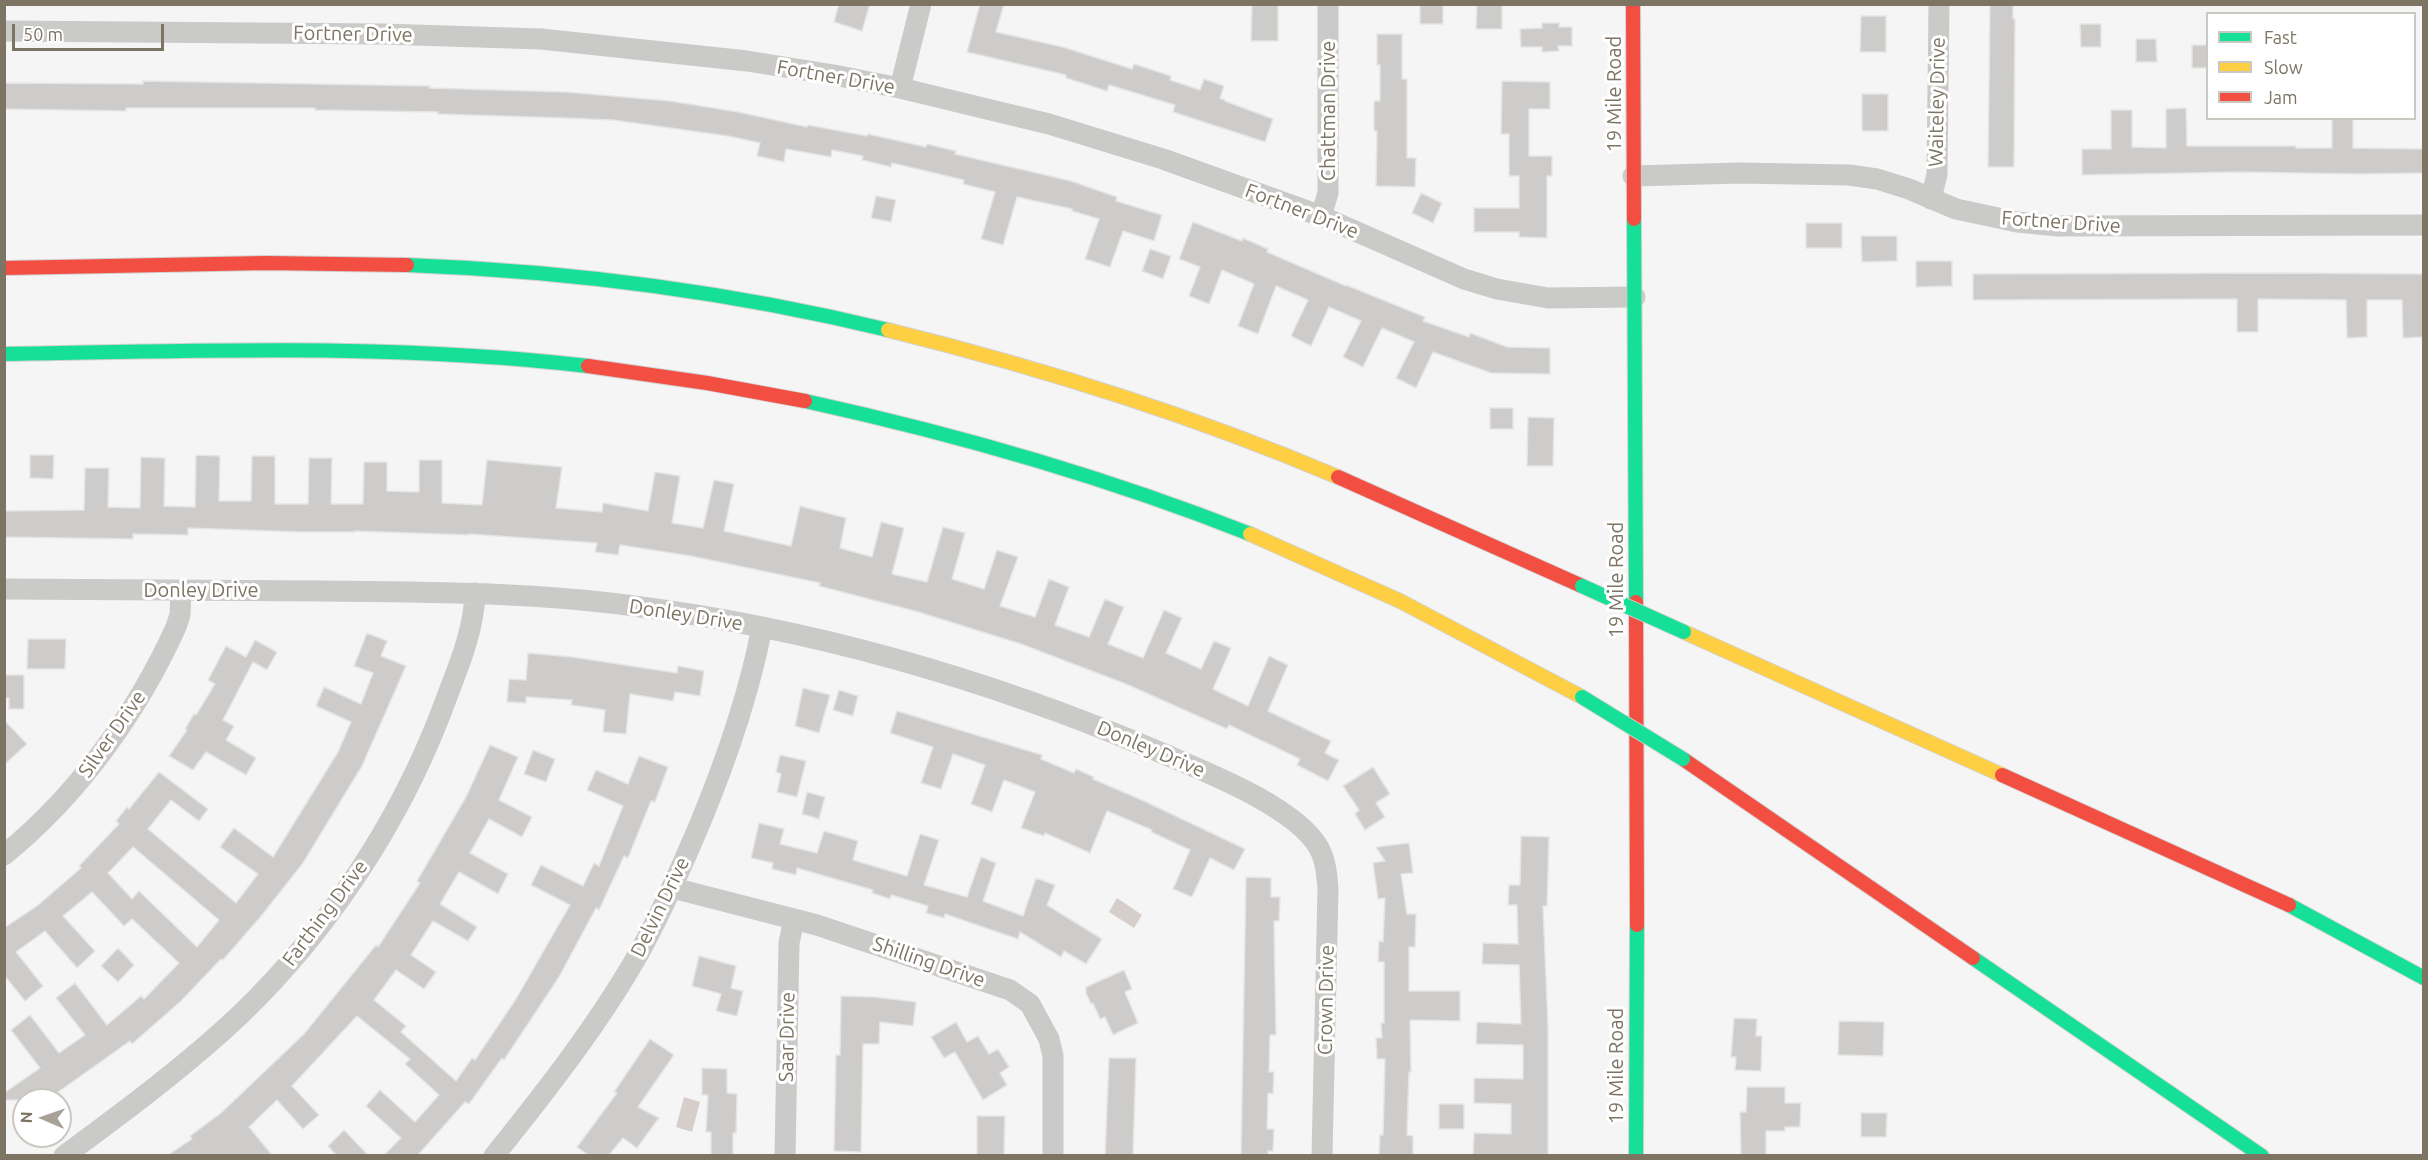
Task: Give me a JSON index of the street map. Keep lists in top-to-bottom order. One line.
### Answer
{"streets":{"main road":["19 Mile Road"],"street":["Fortner Drive","Waiteley Drive","Chattman Drive","Donley Drive","Silver Drive","Delvin Drive","Farthing Drive","Shilling Drive","Crown Drive","Saar Drive"]},"crossings":[["Fortner Drive","19 Mile Road"],["Fortner Drive","Waiteley Drive"],["Fortner Drive","Chattman Drive"],["Donley Drive","Silver Drive"],["Donley Drive","Delvin Drive"],["Donley Drive","Farthing Drive"],["Donley Drive","Crown Drive"],["Delvin Drive","Shilling Drive"],["Shilling Drive","Saar Drive"]],"legend":["Fast","Slow","Jam"],"scale_bar":"50 m","north":"left"}
